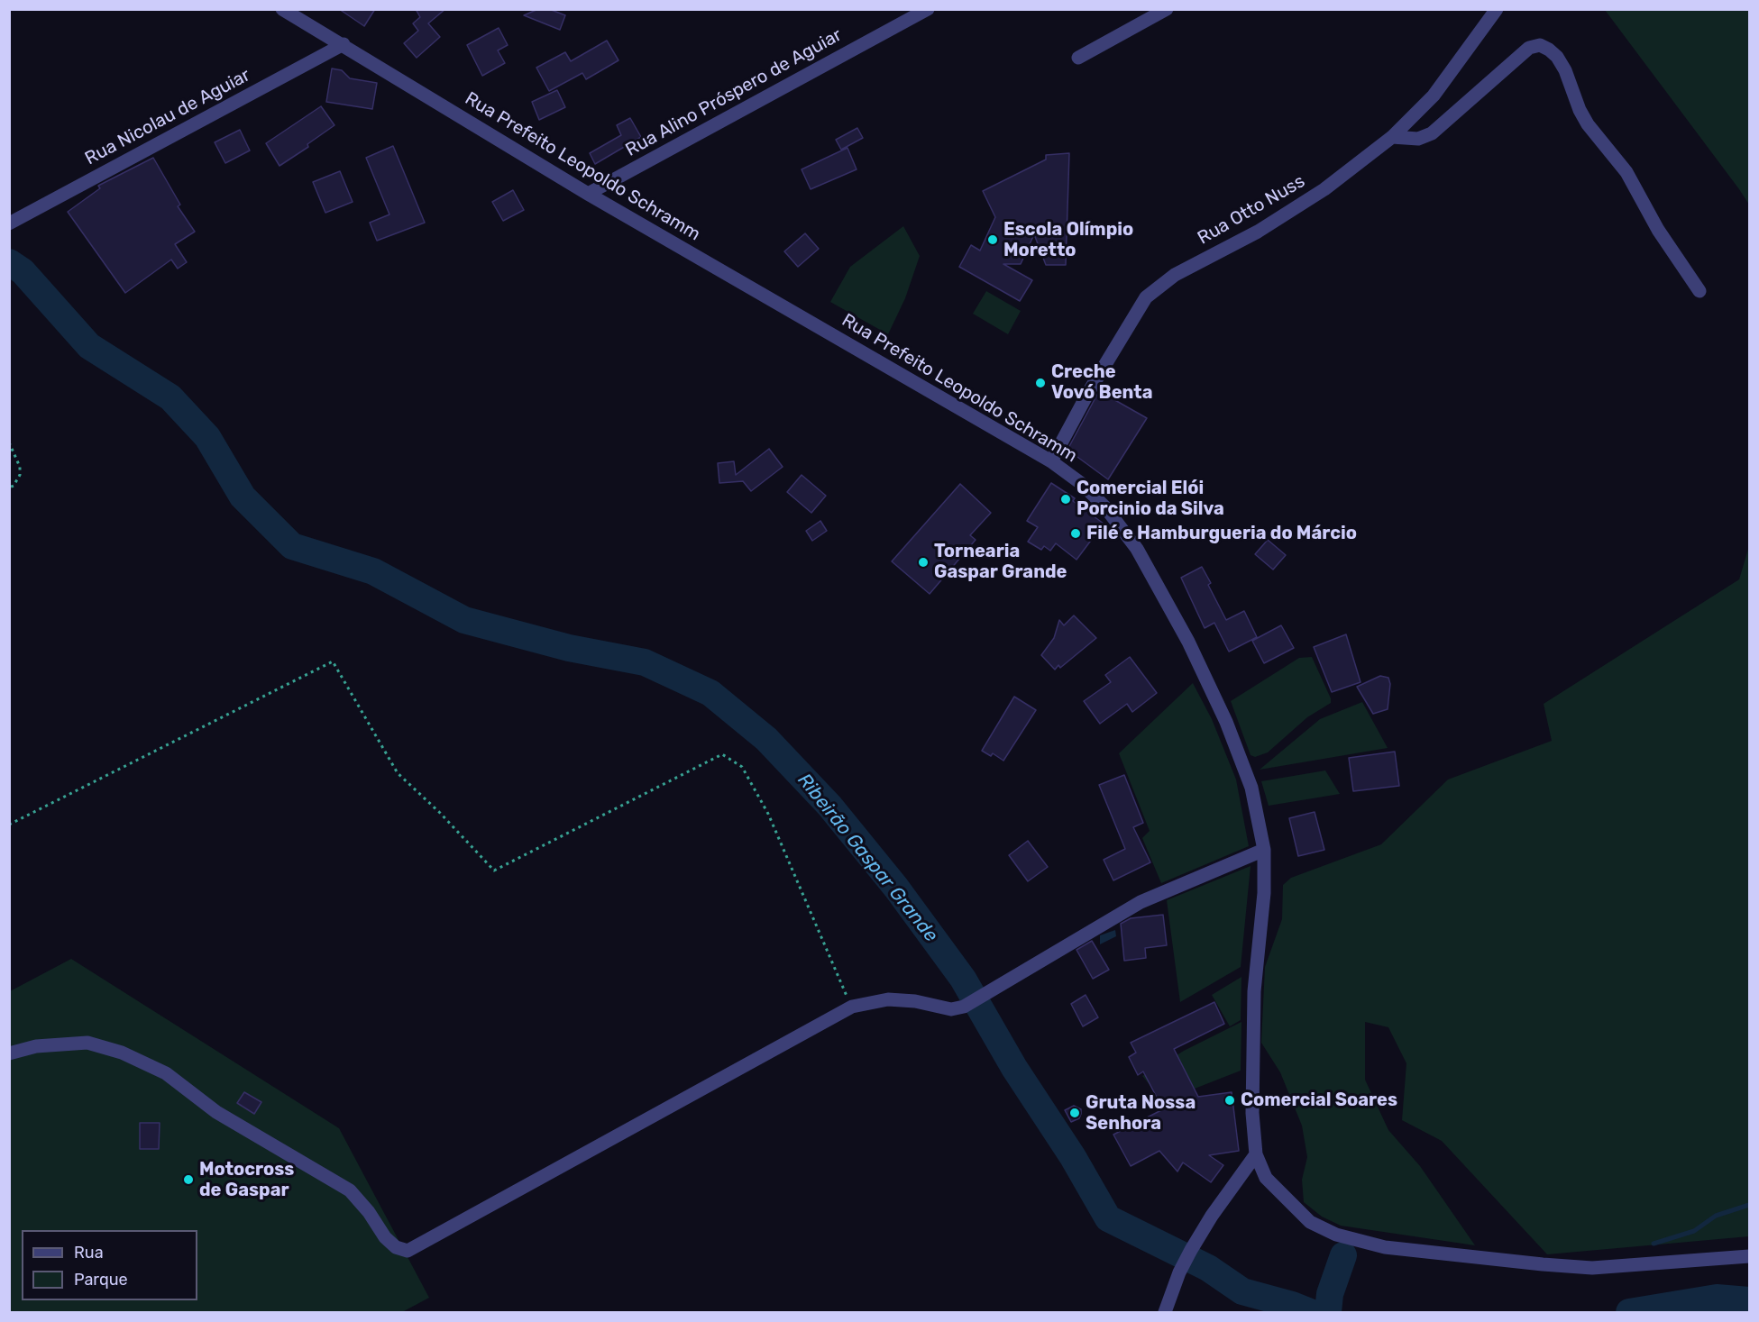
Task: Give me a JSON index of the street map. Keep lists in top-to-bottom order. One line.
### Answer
{"streets":{"street":["Rua Alino Próspero de Aguiar","Rua Nicolau de Aguiar","Rua Prefeito Leopoldo Schramm","Rua Otto Nuss"]},"crossings":[["Rua Alino Próspero de Aguiar","Rua Prefeito Leopoldo Schramm"],["Rua Nicolau de Aguiar","Rua Prefeito Leopoldo Schramm"],["Rua Prefeito Leopoldo Schramm","Rua Otto Nuss"]],"water":["Ribeirão Gaspar Grande"],"places":["Escola Olímpio Moretto","Creche Vovó Benta","Comercial Elói Porcinio da Silva","Filé e Hamburgueria do Márcio","Tornearia Gaspar Grande","Comercial Soares","Gruta Nossa Senhora","Motocross de Gaspar"],"legend":["Rua","Parque"]}
